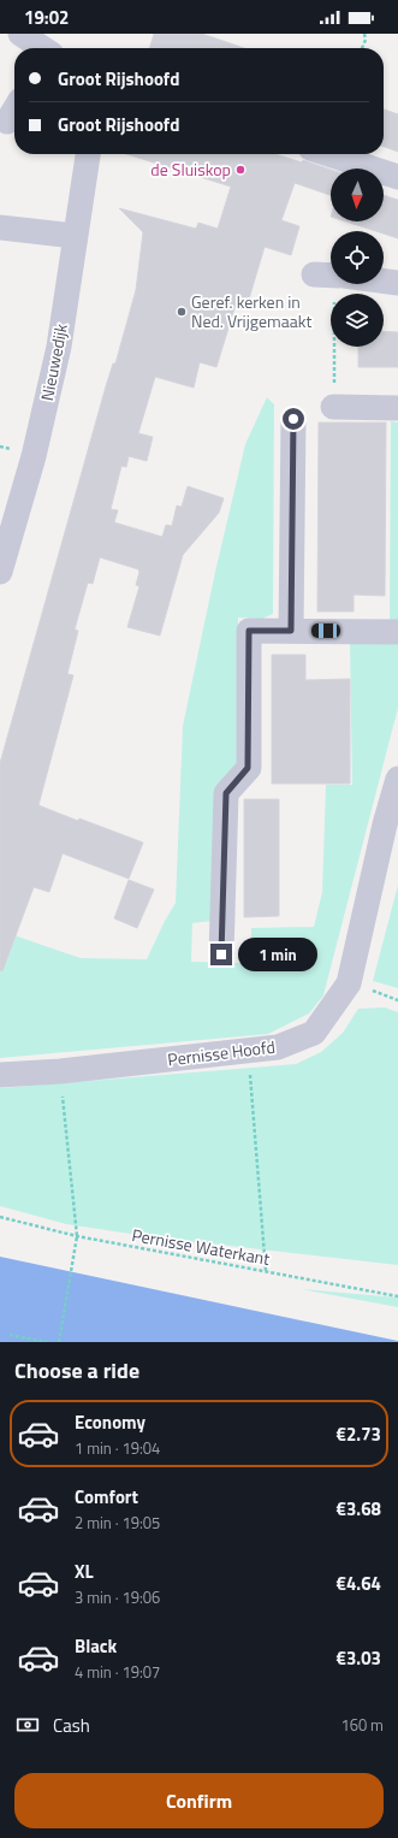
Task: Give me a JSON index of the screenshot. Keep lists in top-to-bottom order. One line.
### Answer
{"streets":{"street":["Nieuwedijk","Pernisse Hoofd"],"path":["Pernisse Waterkant"]},"places":["de Sluiskop","Geref. kerken in Ned. Vrijgemaakt"],"north":"bottom","page":{"status":"19:02","banner":["Groot Rijshoofd","Groot Rijshoofd"],"bubble":"1 min","heading":"Choose a ride","list":[{"name":"Economy","note":"1 min · 19:04","value":"€2.73"},{"name":"Comfort","note":"2 min · 19:05","value":"€3.68"},{"name":"XL","note":"3 min · 19:06","value":"€4.64"},{"name":"Black","note":"4 min · 19:07","value":"€3.03"}],"pay":["Cash","160 m"],"buttons":"Confirm"}}
